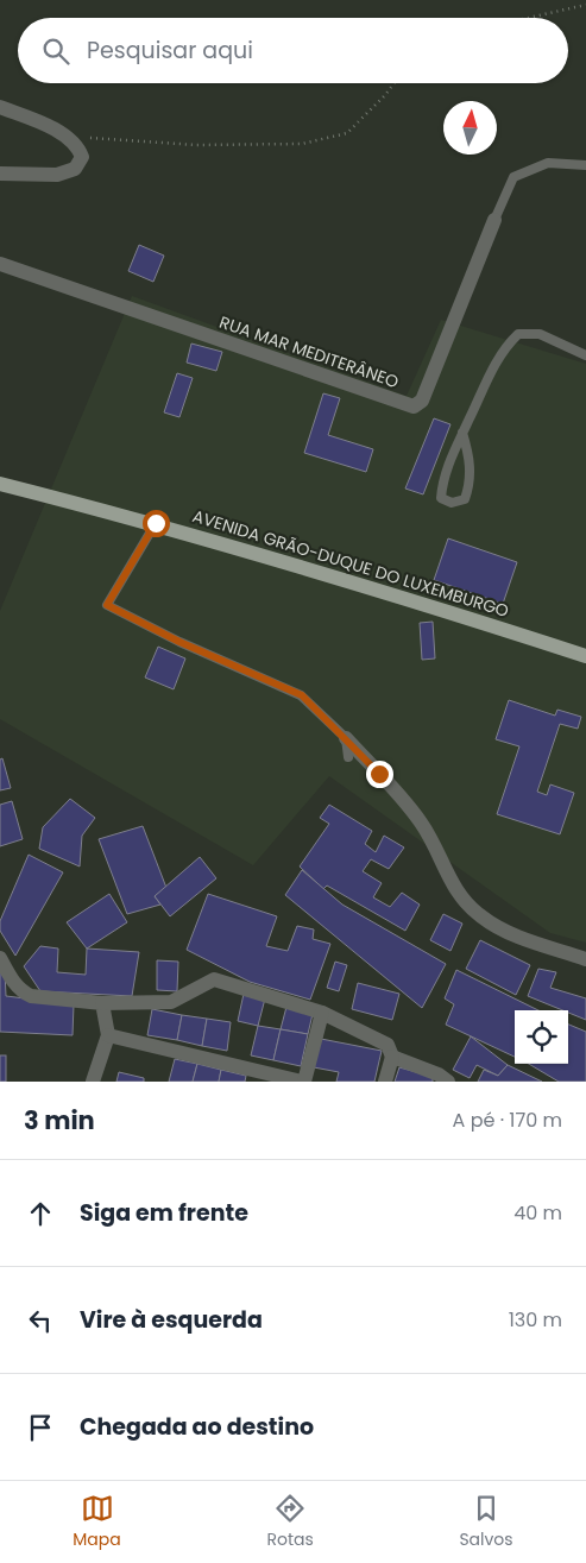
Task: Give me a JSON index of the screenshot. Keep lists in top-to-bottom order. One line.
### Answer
{"streets":{"main road":["AVENIDA GRÃO-DUQUE DO LUXEMBURGO"],"street":["RUA MAR MEDITERÂNEO"]},"north":"top","page":{"search":"Pesquisar aqui","heading":["3 min","A pé · 170 m"],"list":[["Siga em frente","40 m"],["Vire à esquerda","130 m"],"Chegada ao destino"],"nav":["Mapa","Rotas","Salvos"]}}
